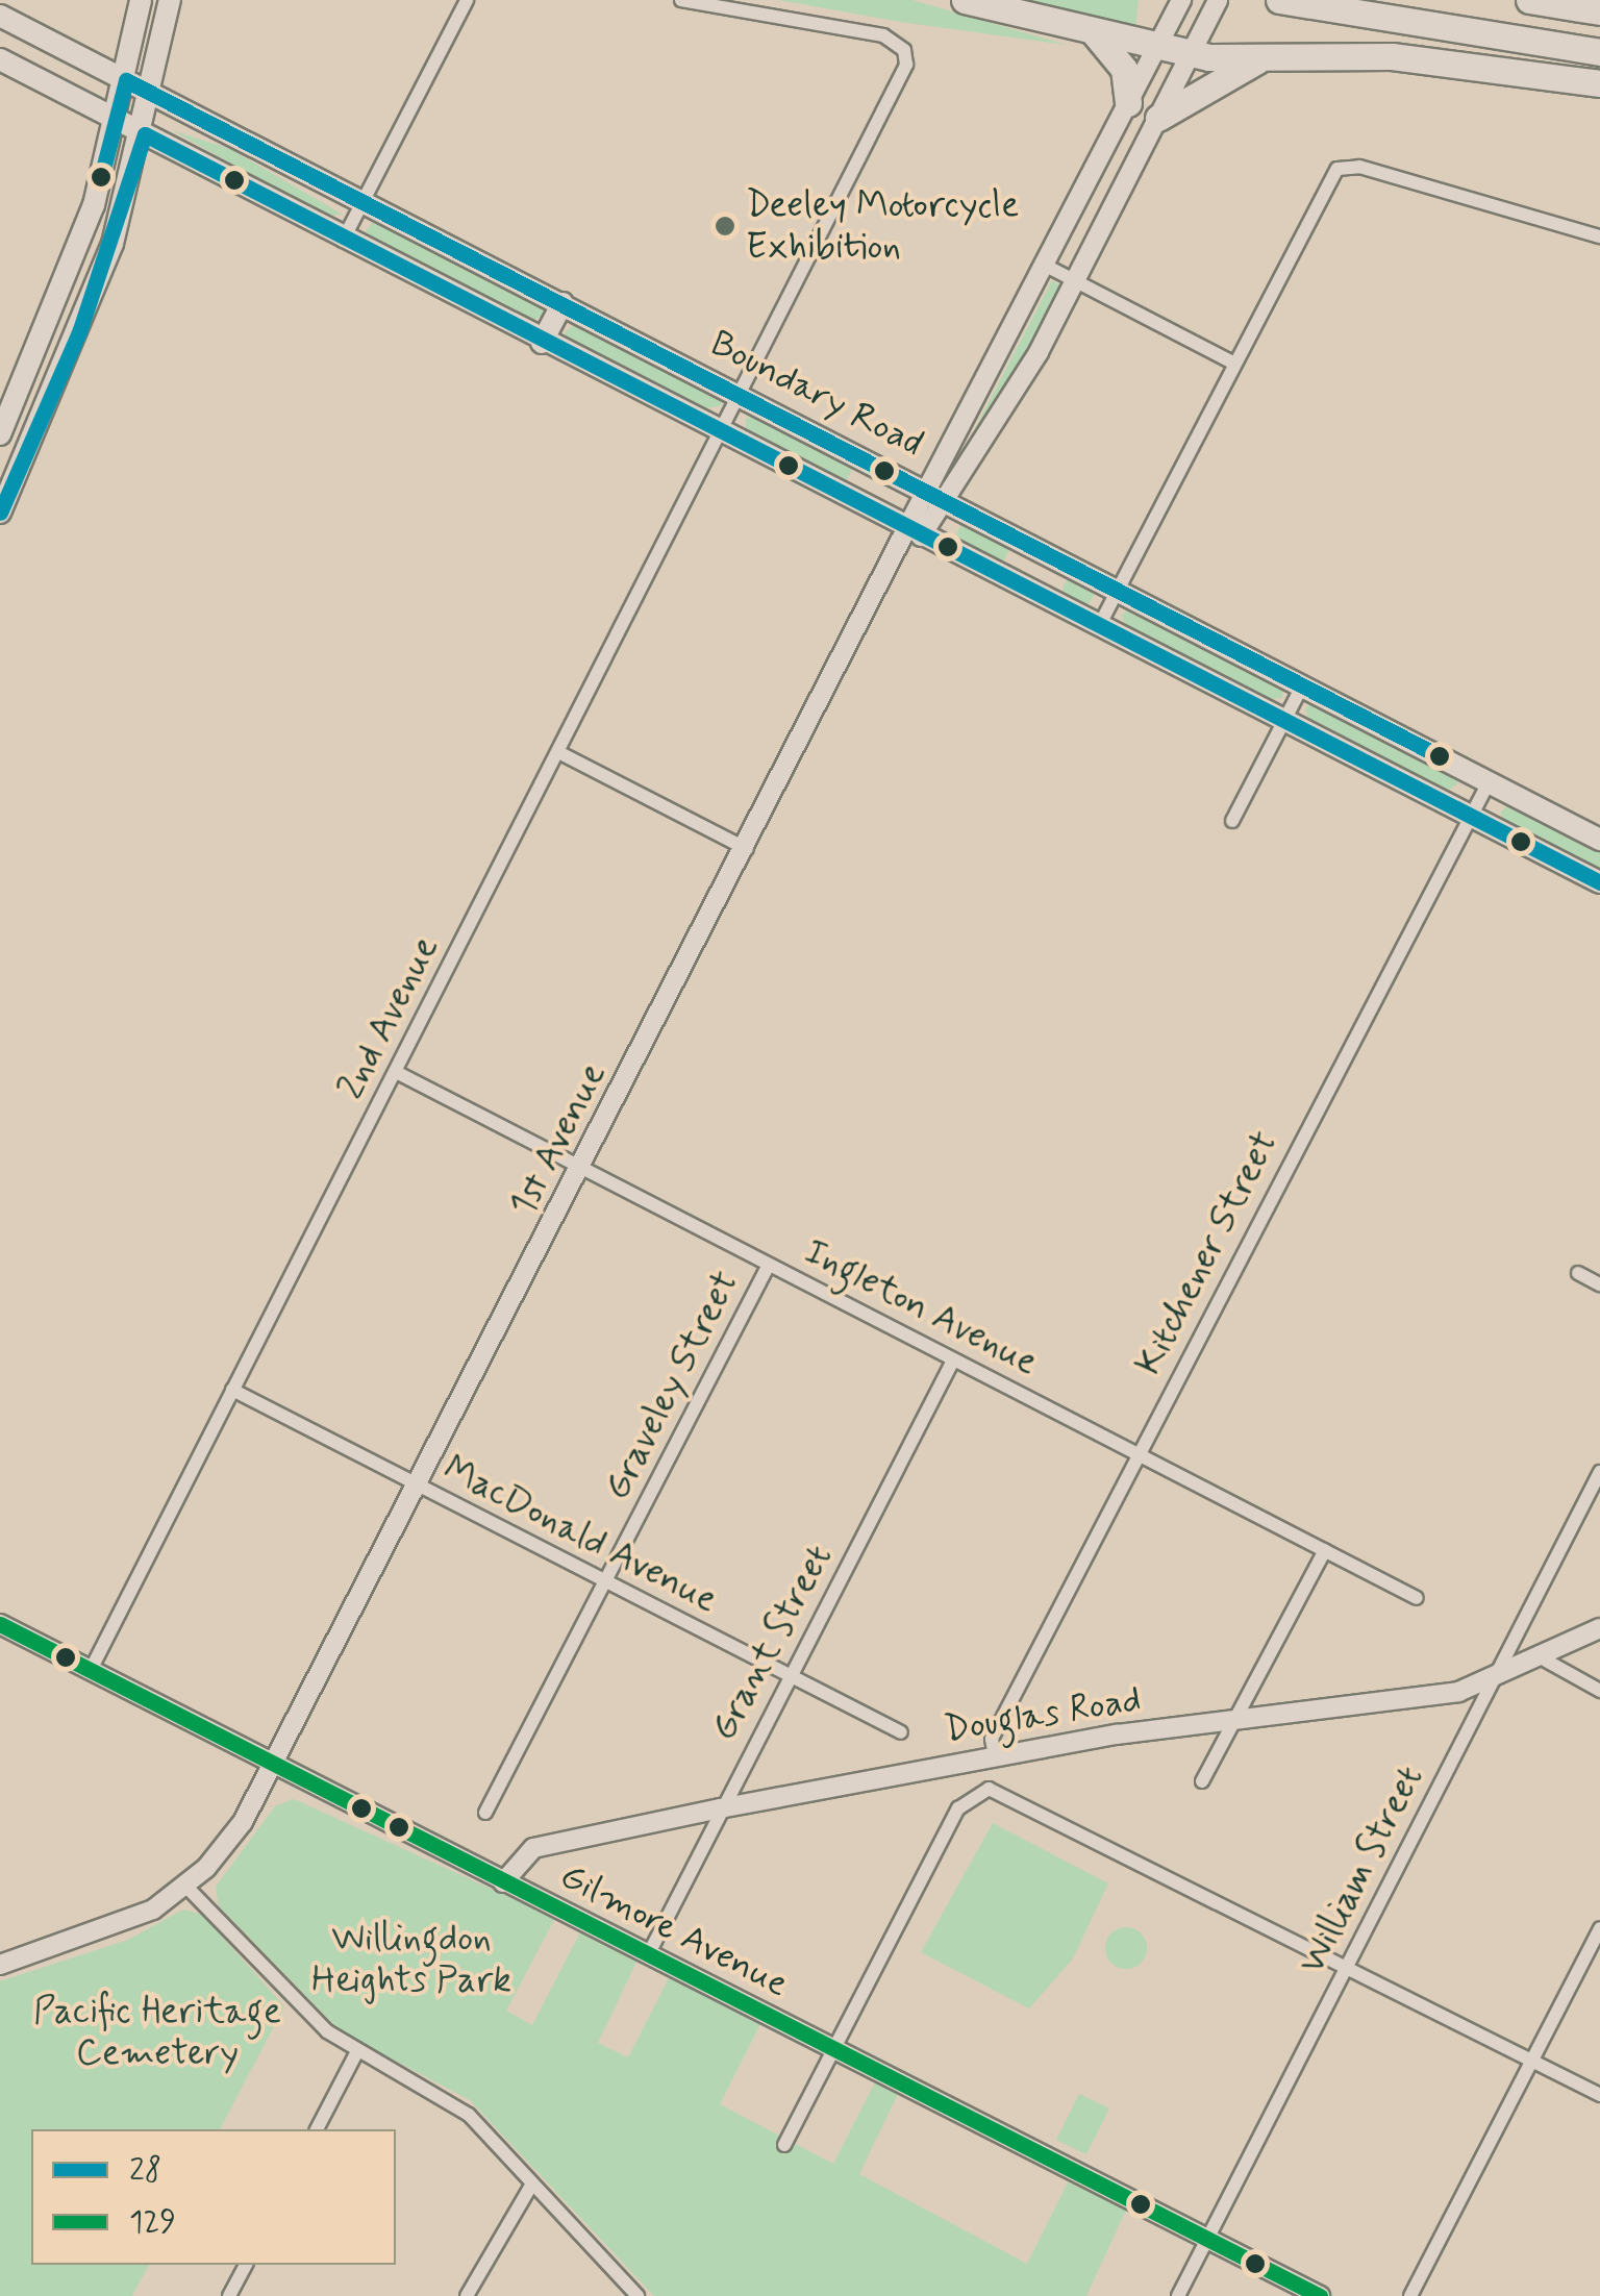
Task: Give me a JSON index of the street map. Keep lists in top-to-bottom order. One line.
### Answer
{"streets":{"main road":["Boundary Road"],"street":["2nd Avenue","1st Avenue","Kitchener Street","Ingleton Avenue","Graveley Street","MacDonald Avenue","Grant Street","Douglas Road","William Street","Gilmore Avenue"]},"crossings":[["Boundary Road","2nd Avenue"],["Boundary Road","1st Avenue"],["Boundary Road","Kitchener Street"],["2nd Avenue","Ingleton Avenue"],["2nd Avenue","MacDonald Avenue"],["2nd Avenue","Gilmore Avenue"],["1st Avenue","Ingleton Avenue"],["1st Avenue","MacDonald Avenue"],["1st Avenue","Gilmore Avenue"],["Kitchener Street","Ingleton Avenue"],["Kitchener Street","Douglas Road"],["Ingleton Avenue","Graveley Street"],["Ingleton Avenue","Grant Street"],["Graveley Street","MacDonald Avenue"],["MacDonald Avenue","Grant Street"],["Grant Street","Douglas Road"],["Grant Street","Gilmore Avenue"],["Douglas Road","William Street"],["Douglas Road","Gilmore Avenue"],["William Street","Gilmore Avenue"]],"parks":["Willingdon Heights Park","Pacific Heritage Cemetery"],"places":["Deeley Motorcycle Exhibition"],"lines":["transit line 28","transit line 129"],"legend":["28","129"]}
